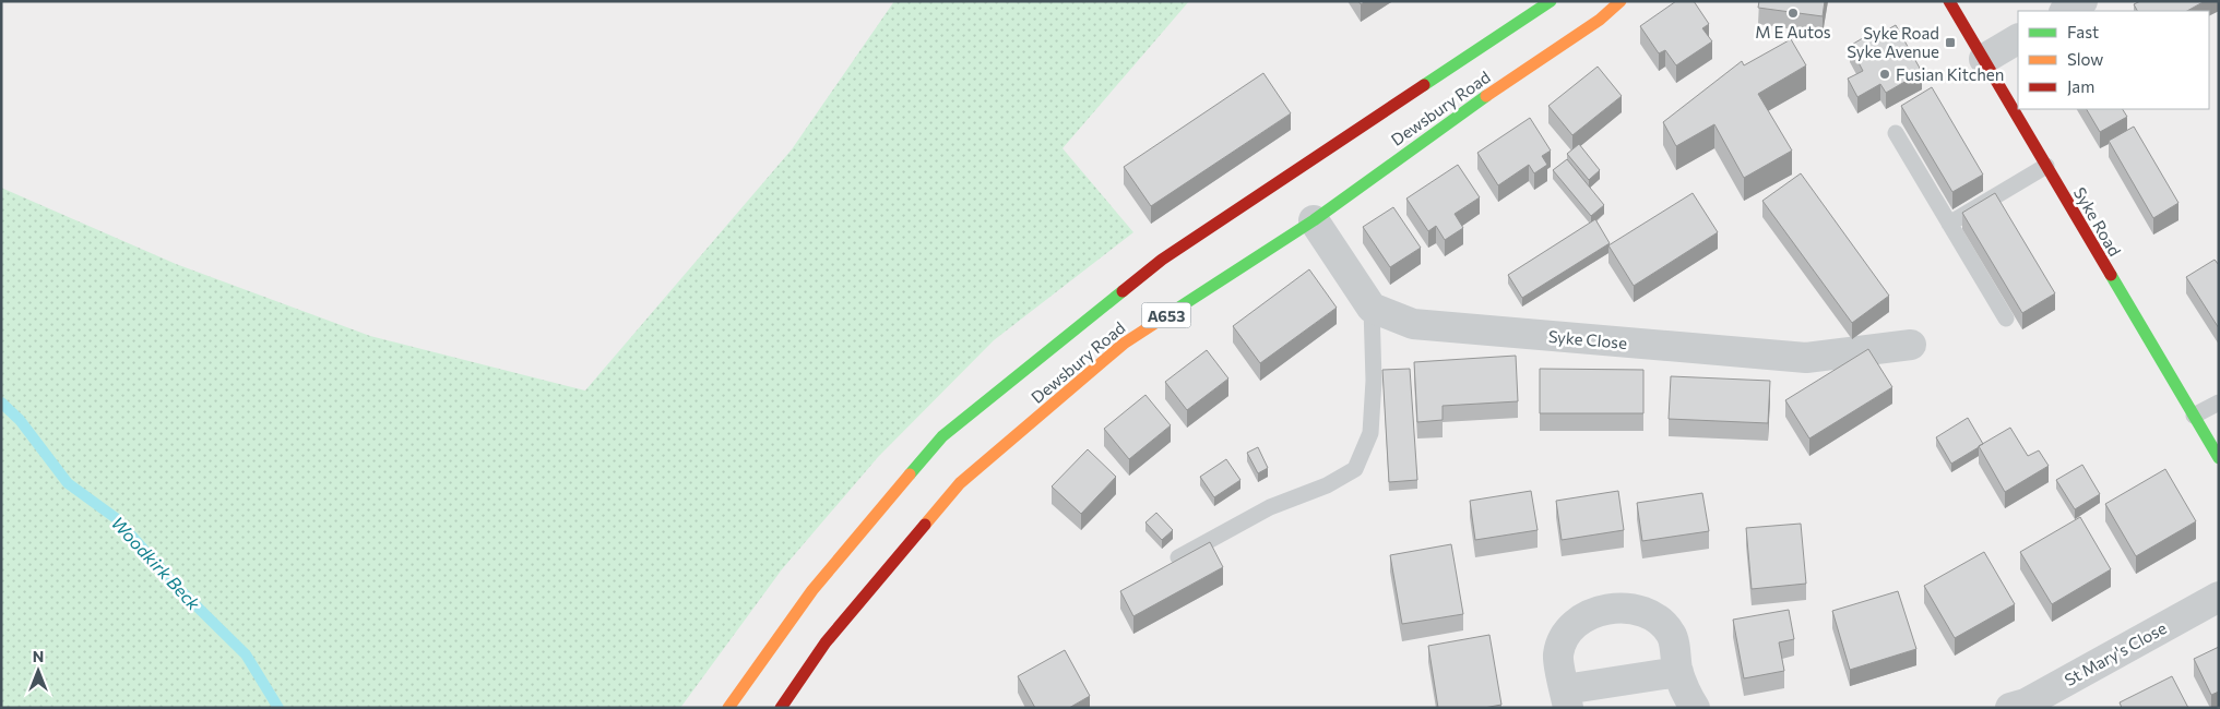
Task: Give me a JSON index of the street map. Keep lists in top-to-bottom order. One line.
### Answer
{"streets":{"main road":["Dewsbury Road","Syke Road","A653"],"street":["Syke Close","St Mary's Close"]},"water":["Woodkirk Beck"],"places":{"other":["M E Autos","Fusian Kitchen"],"transit":["Syke Road Syke Avenue"]},"legend":["Fast","Slow","Jam"],"north":"top"}
